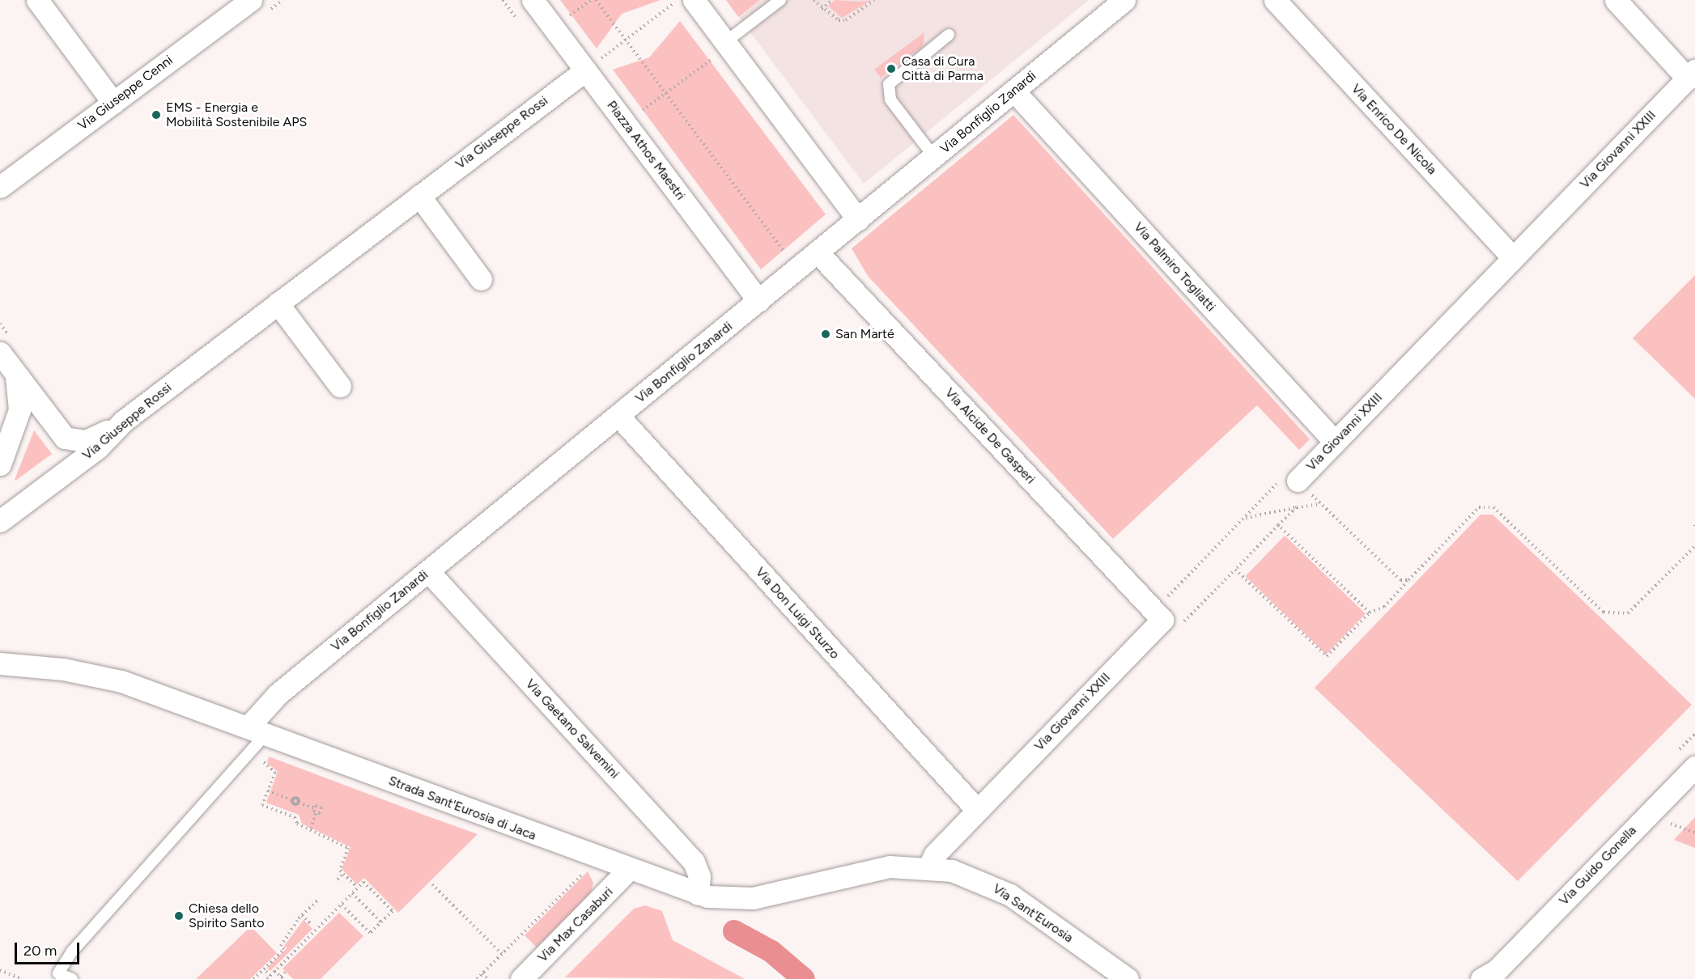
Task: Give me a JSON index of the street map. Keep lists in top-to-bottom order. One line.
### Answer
{"streets":{"street":["Via Giuseppe Cenni","Via Bonfiglio Zanardi","Via Enrico De Nicola","Via Giuseppe Rossi","Via Giovanni XXIII","Piazza Athos Maestri","Via Palmiro Togliatti","Via Alcide De Gasperi","Via Don Luigi Sturzo","Via Gaetano Salvemini","Strada Sant'Eurosia di Jaca","Via Guido Gonella","Via Sant'Eurosia","Via Max Casaburi"]},"crossings":[["Via Bonfiglio Zanardi","Piazza Athos Maestri"],["Via Bonfiglio Zanardi","Via Palmiro Togliatti"],["Via Bonfiglio Zanardi","Via Alcide De Gasperi"],["Via Bonfiglio Zanardi","Via Don Luigi Sturzo"],["Via Bonfiglio Zanardi","Via Gaetano Salvemini"],["Via Bonfiglio Zanardi","Strada Sant'Eurosia di Jaca"],["Via Enrico De Nicola","Via Giovanni XXIII"],["Via Giuseppe Rossi","Piazza Athos Maestri"],["Via Giovanni XXIII","Via Palmiro Togliatti"],["Via Giovanni XXIII","Via Alcide De Gasperi"],["Via Giovanni XXIII","Via Don Luigi Sturzo"],["Via Giovanni XXIII","Strada Sant'Eurosia di Jaca"],["Via Giovanni XXIII","Via Sant'Eurosia"],["Via Gaetano Salvemini","Strada Sant'Eurosia di Jaca"],["Strada Sant'Eurosia di Jaca","Via Sant'Eurosia"],["Strada Sant'Eurosia di Jaca","Via Max Casaburi"]],"places":["Casa di Cura Città di Parma","EMS - Energia e Mobilità Sostenibile APS","San Marté","Chiesa dello Spirito Santo"],"scale_bar":"20 m"}
